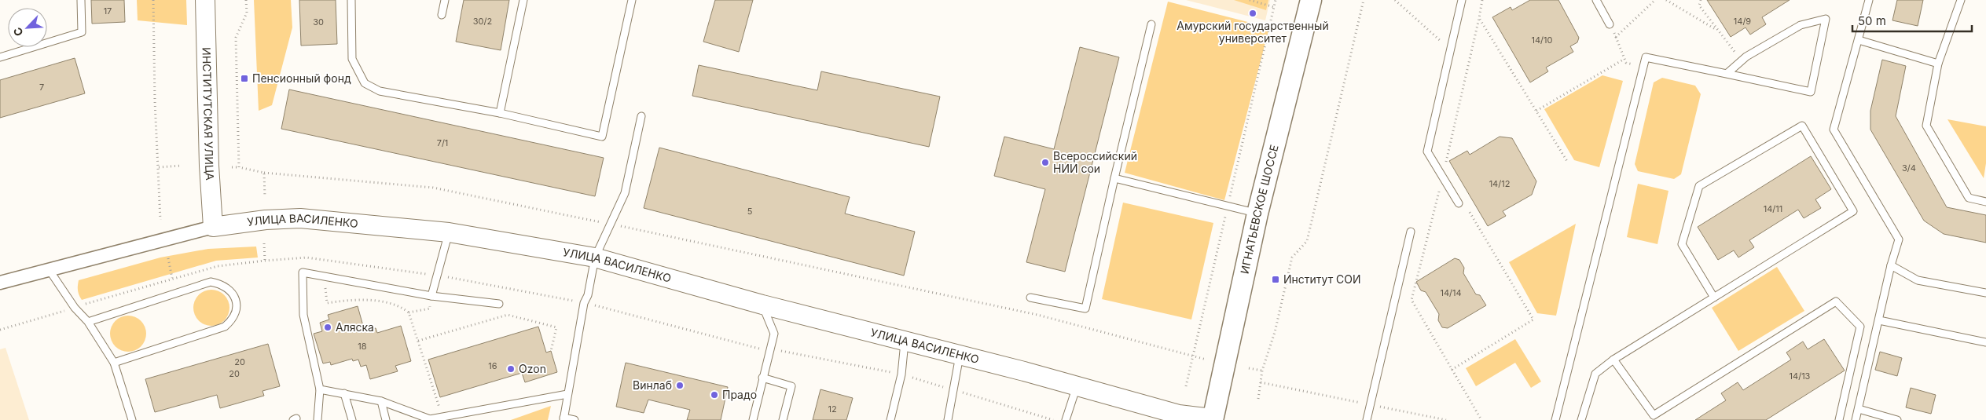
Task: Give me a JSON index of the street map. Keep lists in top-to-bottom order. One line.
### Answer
{"streets":{"main road":["ИНСТИТУТСКАЯ УЛИЦА","ИГНАТЬЕВСКОЕ ШОССЕ","УЛИЦА ВАСИЛЕНКО"]},"crossings":[["ИНСТИТУТСКАЯ УЛИЦА","УЛИЦА ВАСИЛЕНКО"],["ИГНАТЬЕВСКОЕ ШОССЕ","УЛИЦА ВАСИЛЕНКО"]],"places":{"other":["Амурский государственный университет","Всероссийский НИИ сои","Аляска","Ozon","Винлаб","Прадо"],"transit":["Пенсионный фонд","Институт СОИ"]},"house_numbers":["17","30/2","14/9","30","14/10","7","7/1","3/4","14/12","14/11","5","14/14","18","20","16","20","14/13","12"],"scale_bar":"50 m","north":"bottom left"}
